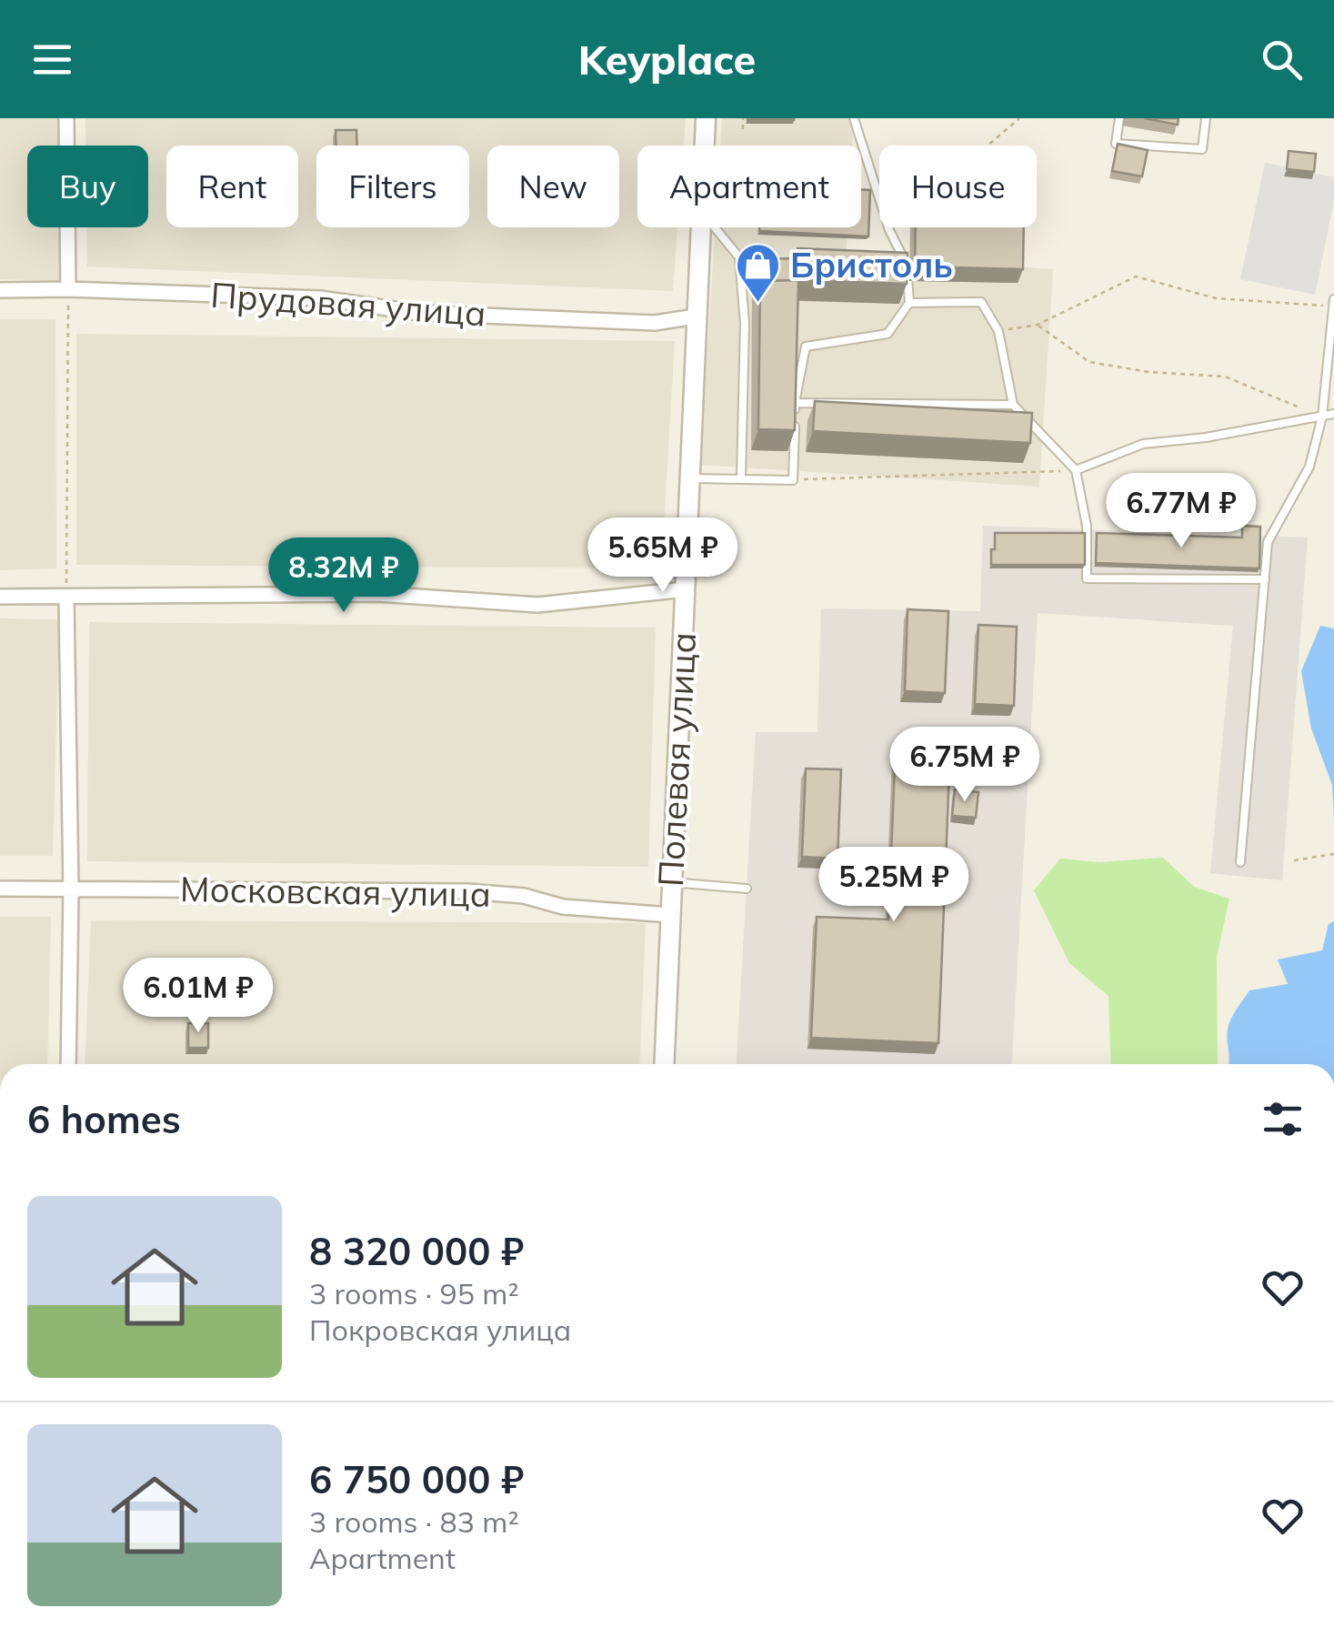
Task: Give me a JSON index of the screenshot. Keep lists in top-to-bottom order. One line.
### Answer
{"streets":{"street":["Прудовая улица","Полевая улица","Московская улица"]},"crossings":[["Прудовая улица","Полевая улица"],["Полевая улица","Московская улица"]],"places":{"shop":["Бристоль"]},"page":{"header":"Keyplace","chip":["Buy","Rent","Filters","New","Apartment","House"],"price":["6.77M ₽","5.65M ₽","8.32M ₽","6.75M ₽","5.25M ₽","6.01M ₽"],"heading":"6 homes","list":[{"name":"8 320 000 ₽","note":"3 rooms · 95 m² · Покровская улица"},{"name":"6 750 000 ₽","note":"3 rooms · 83 m² · Apartment"}]}}
